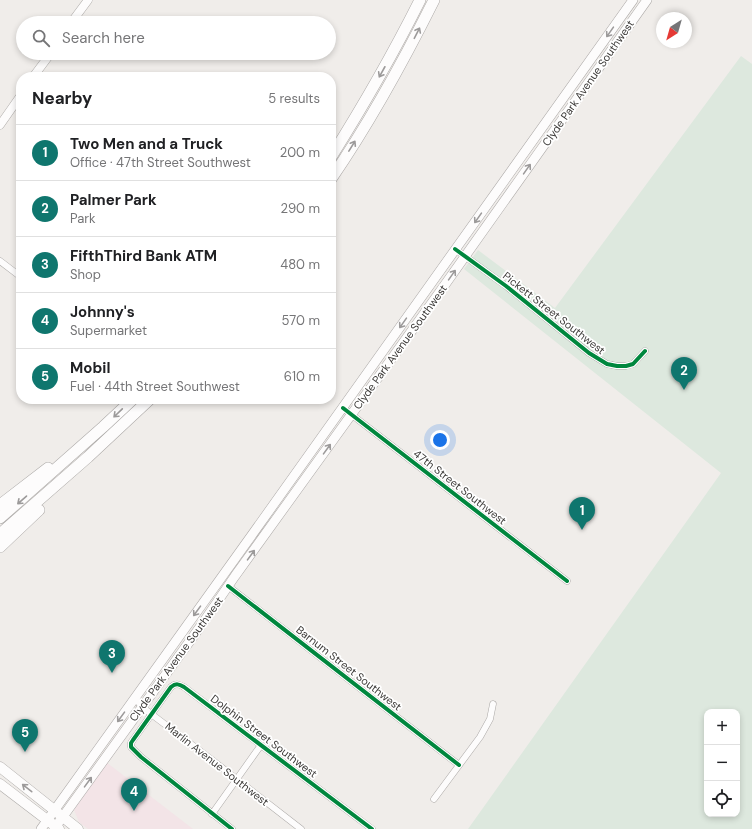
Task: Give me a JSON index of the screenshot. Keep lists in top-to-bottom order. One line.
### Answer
{"streets":{"main road":["Clyde Park Avenue Southwest"],"street":["Pickett Street Southwest","47th Street Southwest","Barnum Street Southwest","Dolphin Street Southwest","Marlin Avenue Southwest"]},"crossings":[["Clyde Park Avenue Southwest","Pickett Street Southwest"],["Clyde Park Avenue Southwest","47th Street Southwest"],["Clyde Park Avenue Southwest","Barnum Street Southwest"],["Clyde Park Avenue Southwest","Marlin Avenue Southwest"],["Dolphin Street Southwest","Marlin Avenue Southwest"]],"north":"bottom left","page":{"search":"Search here","heading":["Nearby","5 results"],"list":[{"mark":"1","name":"Two Men and a Truck","note":"Office · 47th Street Southwest","value":"200 m"},{"mark":"2","name":"Palmer Park","note":"Park","value":"290 m"},{"mark":"3","name":"FifthThird Bank ATM","note":"Shop","value":"480 m"},{"mark":"4","name":"Johnny's","note":"Supermarket","value":"570 m"},{"mark":"5","name":"Mobil","note":"Fuel · 44th Street Southwest","value":"610 m"}],"pins":["2","1","3","5","4"],"map_buttons":["+","−"]}}
